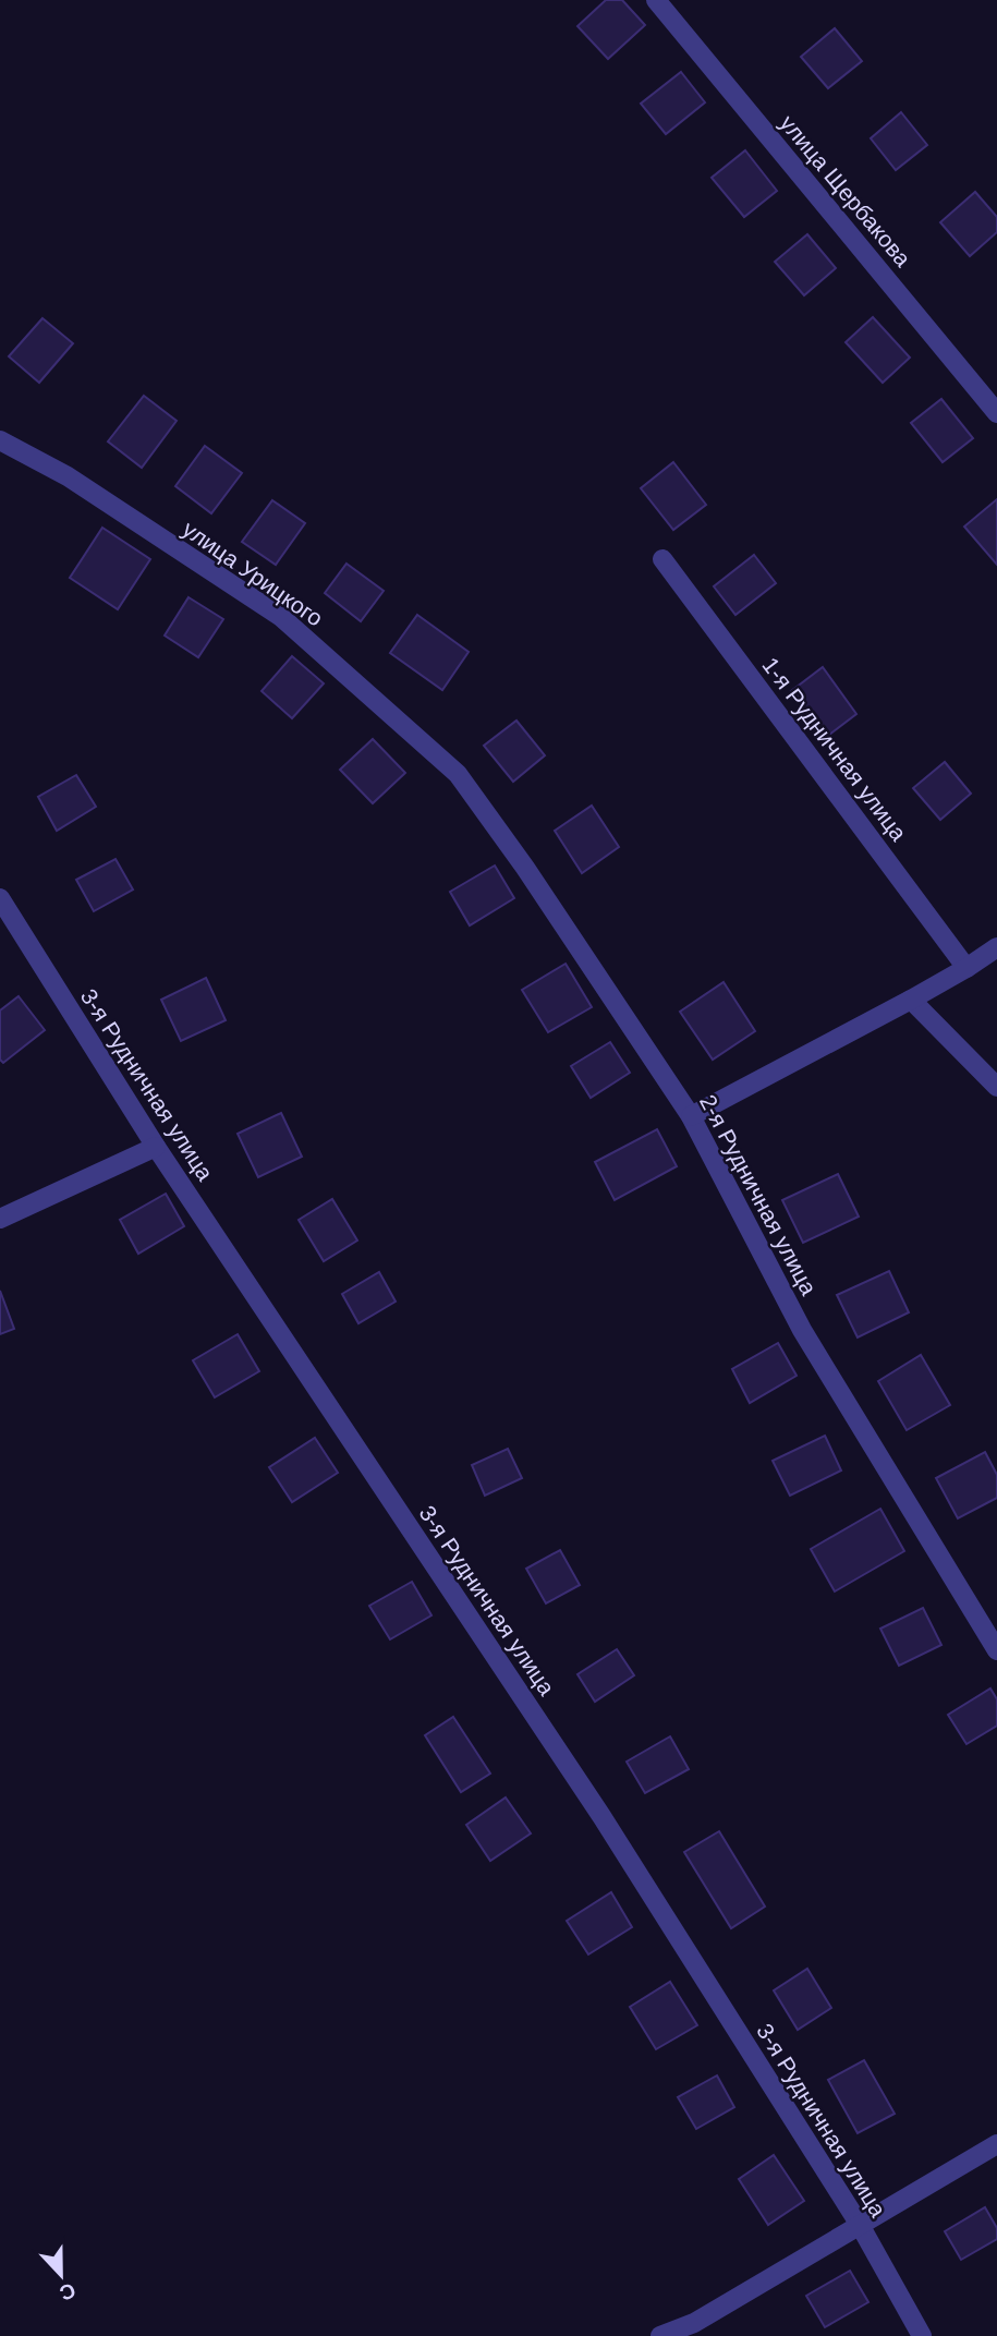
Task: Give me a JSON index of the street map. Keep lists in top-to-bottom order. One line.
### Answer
{"streets":{"street":["улица Щербакова","улица Урицкого","1-я Рудничная улица","3-я Рудничная улица","2-я Рудничная улица"]},"crossings":[["улица Урицкого","2-я Рудничная улица"]],"north":"bottom"}
